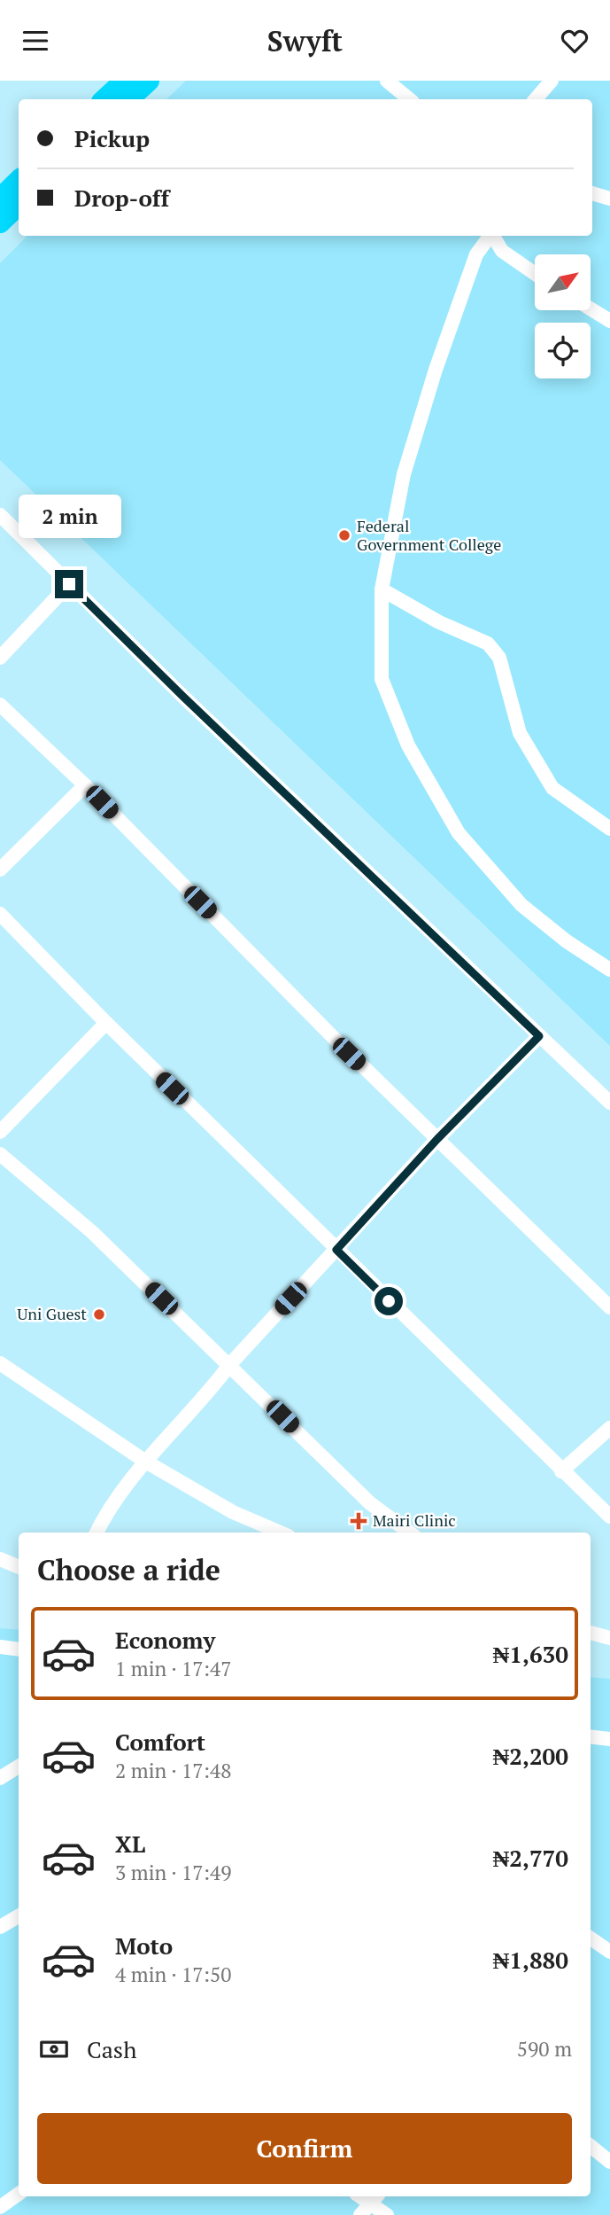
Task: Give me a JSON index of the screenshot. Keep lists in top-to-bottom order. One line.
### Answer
{"places":{"other":["Federal Government College","Uni Guest"],"health":["Mairi Clinic"]},"north":"top right","page":{"header":"Swyft","banner":["Pickup","Drop-off"],"bubble":"2 min","heading":"Choose a ride","list":[{"name":"Economy","note":"1 min · 17:47","value":"₦1,630"},{"name":"Comfort","note":"2 min · 17:48","value":"₦2,200"},{"name":"XL","note":"3 min · 17:49","value":"₦2,770"},{"name":"Moto","note":"4 min · 17:50","value":"₦1,880"}],"pay":["Cash","590 m"],"buttons":"Confirm"}}
